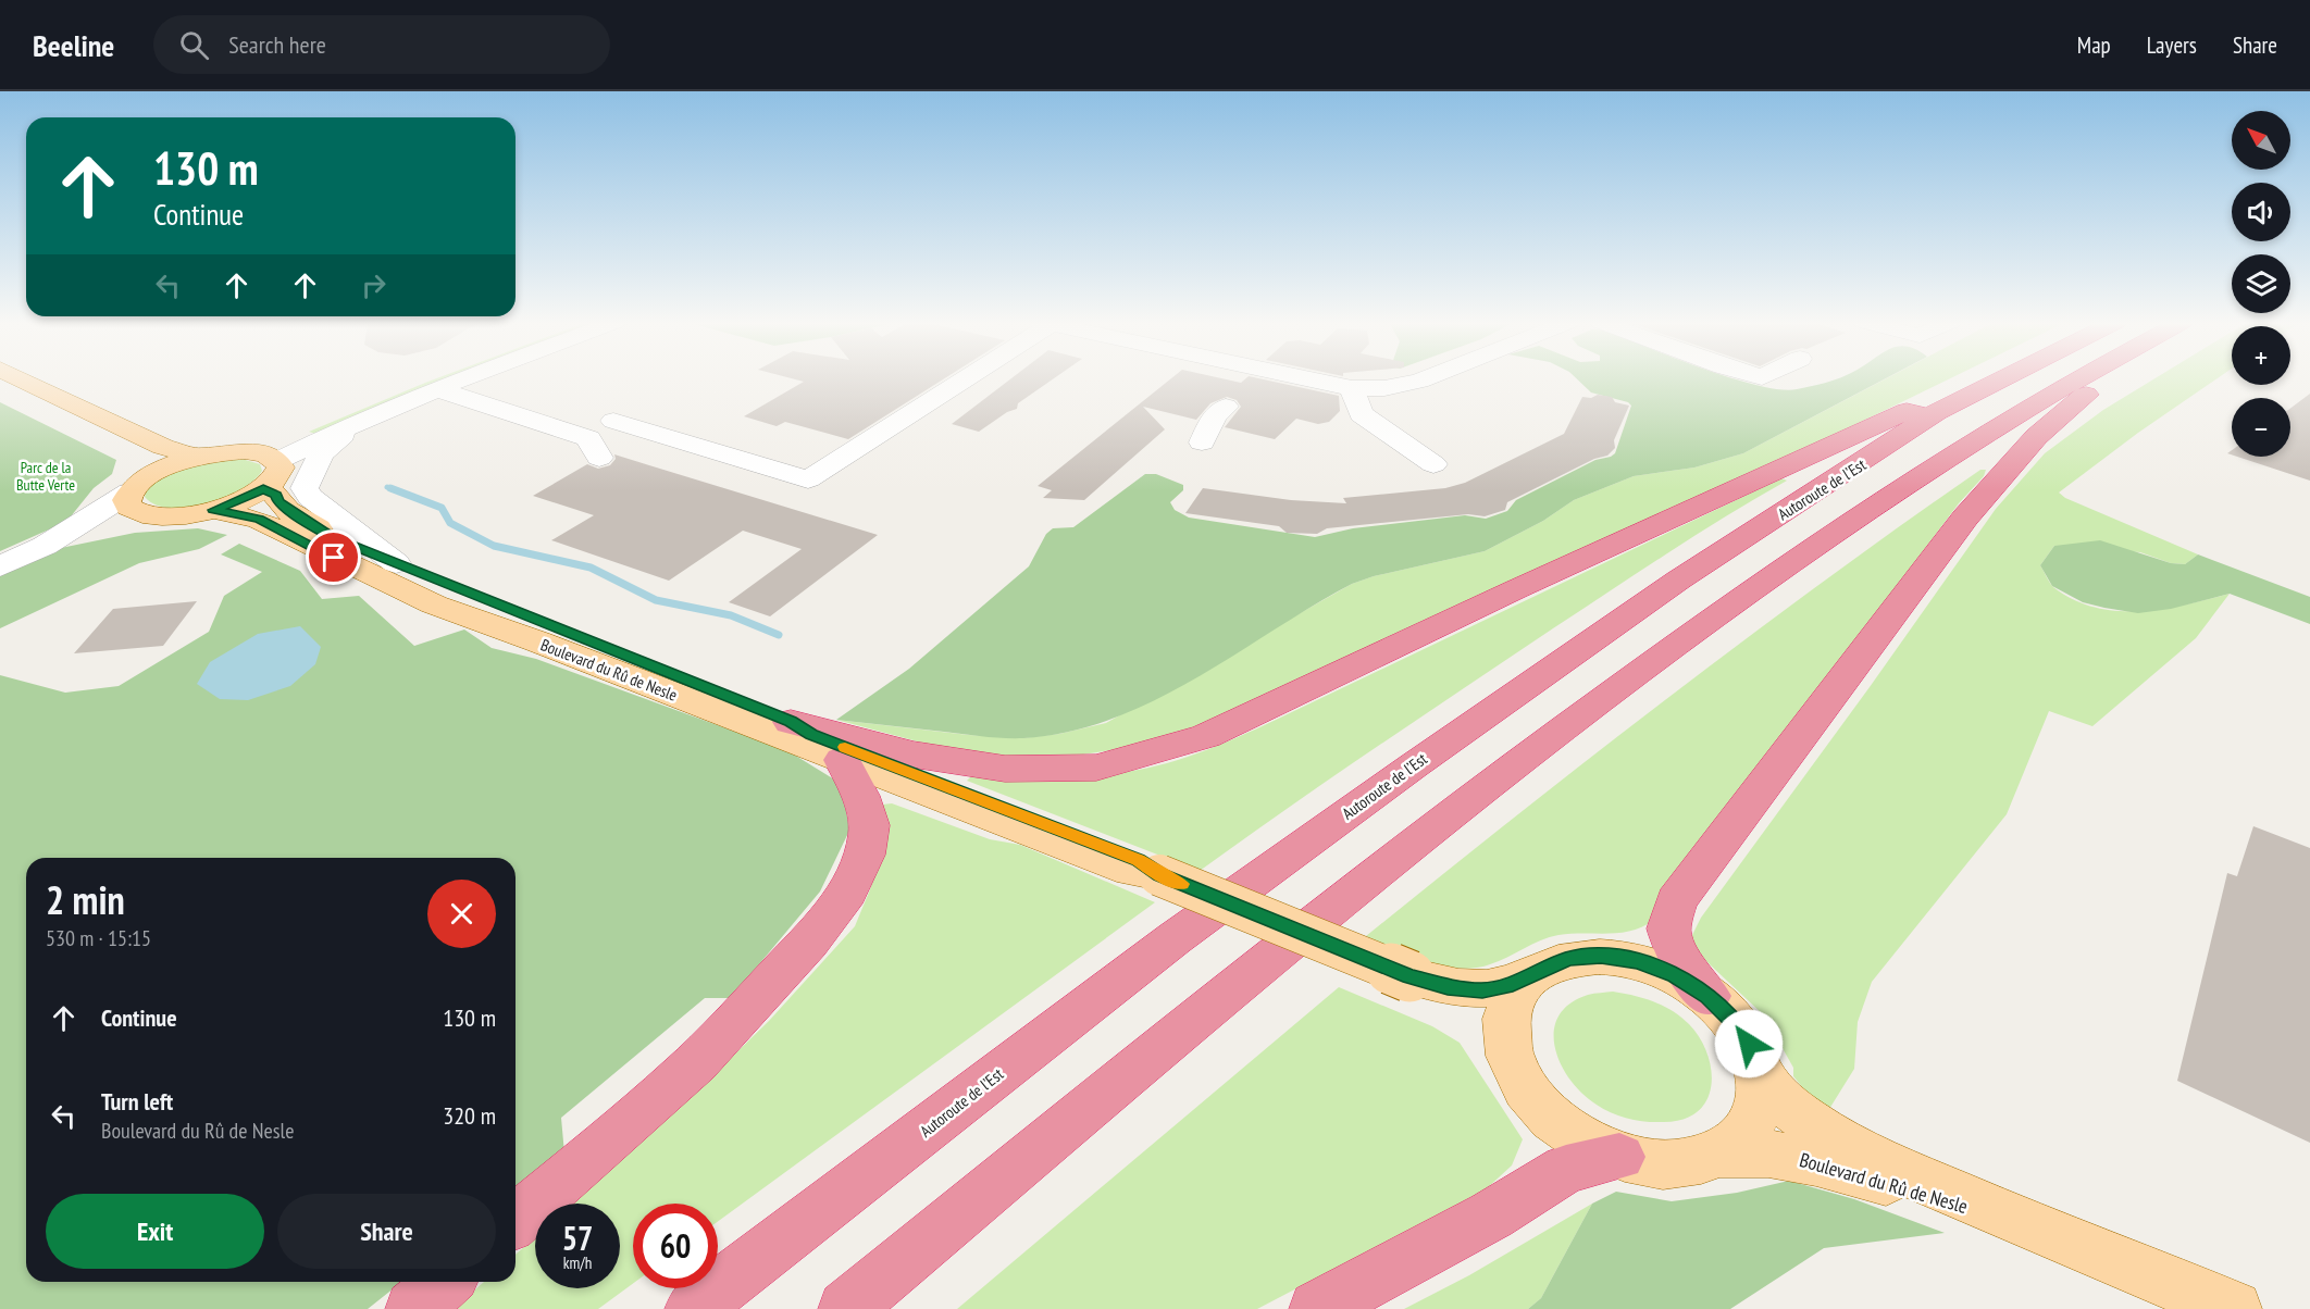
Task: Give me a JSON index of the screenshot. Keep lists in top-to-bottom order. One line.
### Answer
{"streets":{"highway":["Autoroute de l’Est"],"main road":["Boulevard du Rû de Nesle"]},"parks":["Parc de la Butte Verte"],"north":"top left","page":{"header":"Beeline","search":"Search here","nav":["Map","Layers","Share"],"map_buttons":["+","−"],"turn":["130 m","Continue"],"heading":["2 min","530 m · 15:15"],"list":[{"name":"Continue","value":"130 m"},{"name":"Turn left","note":"Boulevard du Rû de Nesle","value":"320 m"}],"buttons":["Exit","Share"],"speed":"57 km/h","limit":"60"}}
